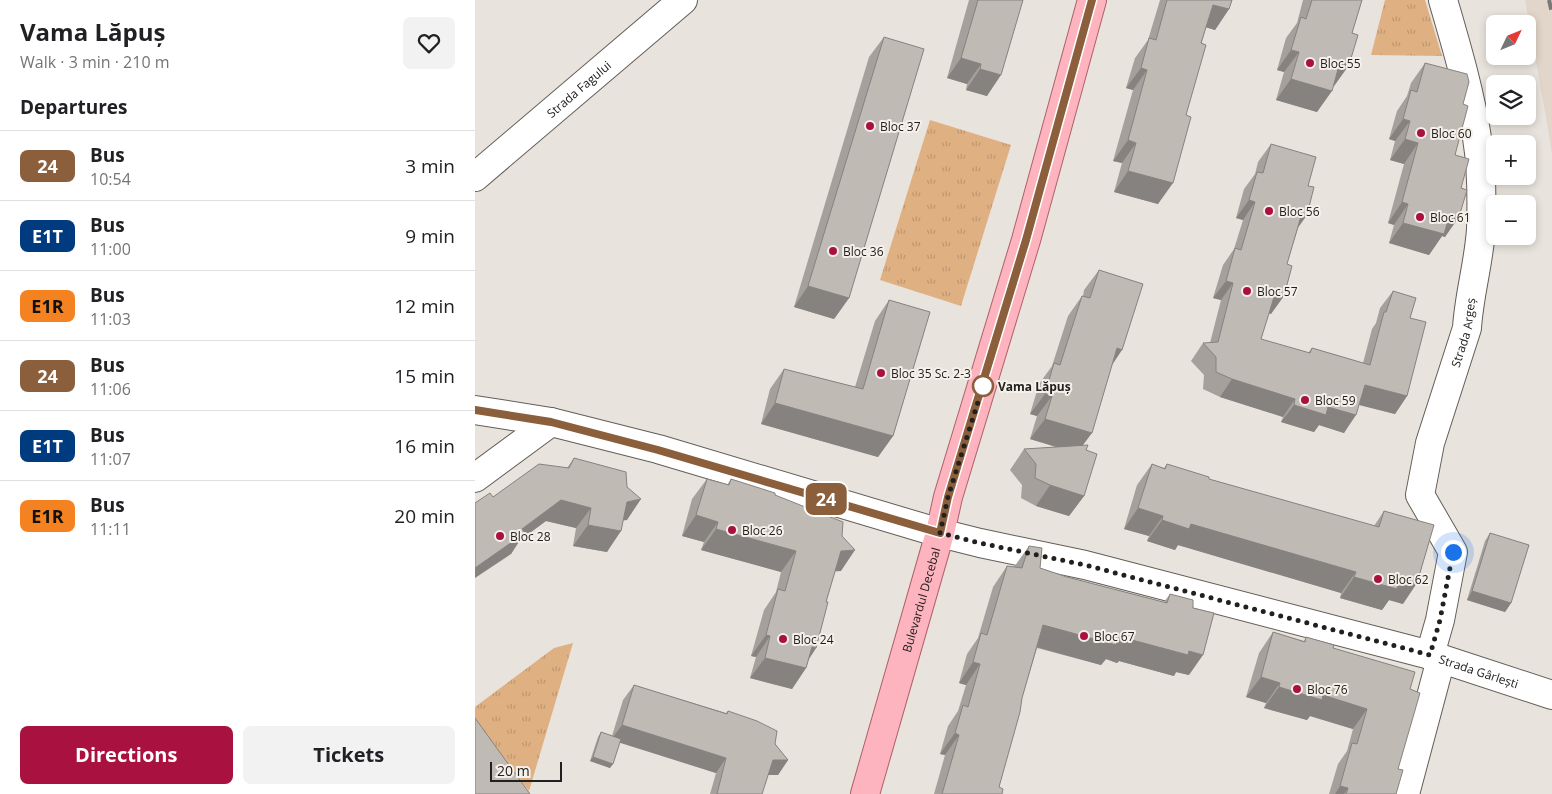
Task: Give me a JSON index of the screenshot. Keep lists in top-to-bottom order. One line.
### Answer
{"streets":{"main road":["Bulevardul Decebal"],"street":["Strada Fagului","Strada Argeș","Strada Gârlești"]},"crossings":[["Strada Argeș","Strada Gârlești"],["Bulevardul Decebal","Strada Gârlești"]],"places":["Bloc 55","Bloc 37","Bloc 60","Bloc 56","Bloc 61","Bloc 36","Bloc 57","Bloc 35 Sc. 2-3","Vama Lăpuș","Bloc 59","Bloc 26","Bloc 28","Bloc 62","Bloc 67","Bloc 24","Bloc 76"],"lines":["bus line 24"],"scale_bar":"20 m","north":"top right","page":{"heading":[["Vama Lăpuș","Walk · 3 min · 210 m"],"Departures"],"on_map":"24","map_buttons":["+","−"],"list":[{"mark":"24","name":"Bus","note":"10:54","value":"3 min"},{"mark":"E1T","name":"Bus","note":"11:00","value":"9 min"},{"mark":"E1R","name":"Bus","note":"11:03","value":"12 min"},{"mark":"24","name":"Bus","note":"11:06","value":"15 min"},{"mark":"E1T","name":"Bus","note":"11:07","value":"16 min"},{"mark":"E1R","name":"Bus","note":"11:11","value":"20 min"}],"buttons":["Directions","Tickets"],"scale":"20 m"}}
